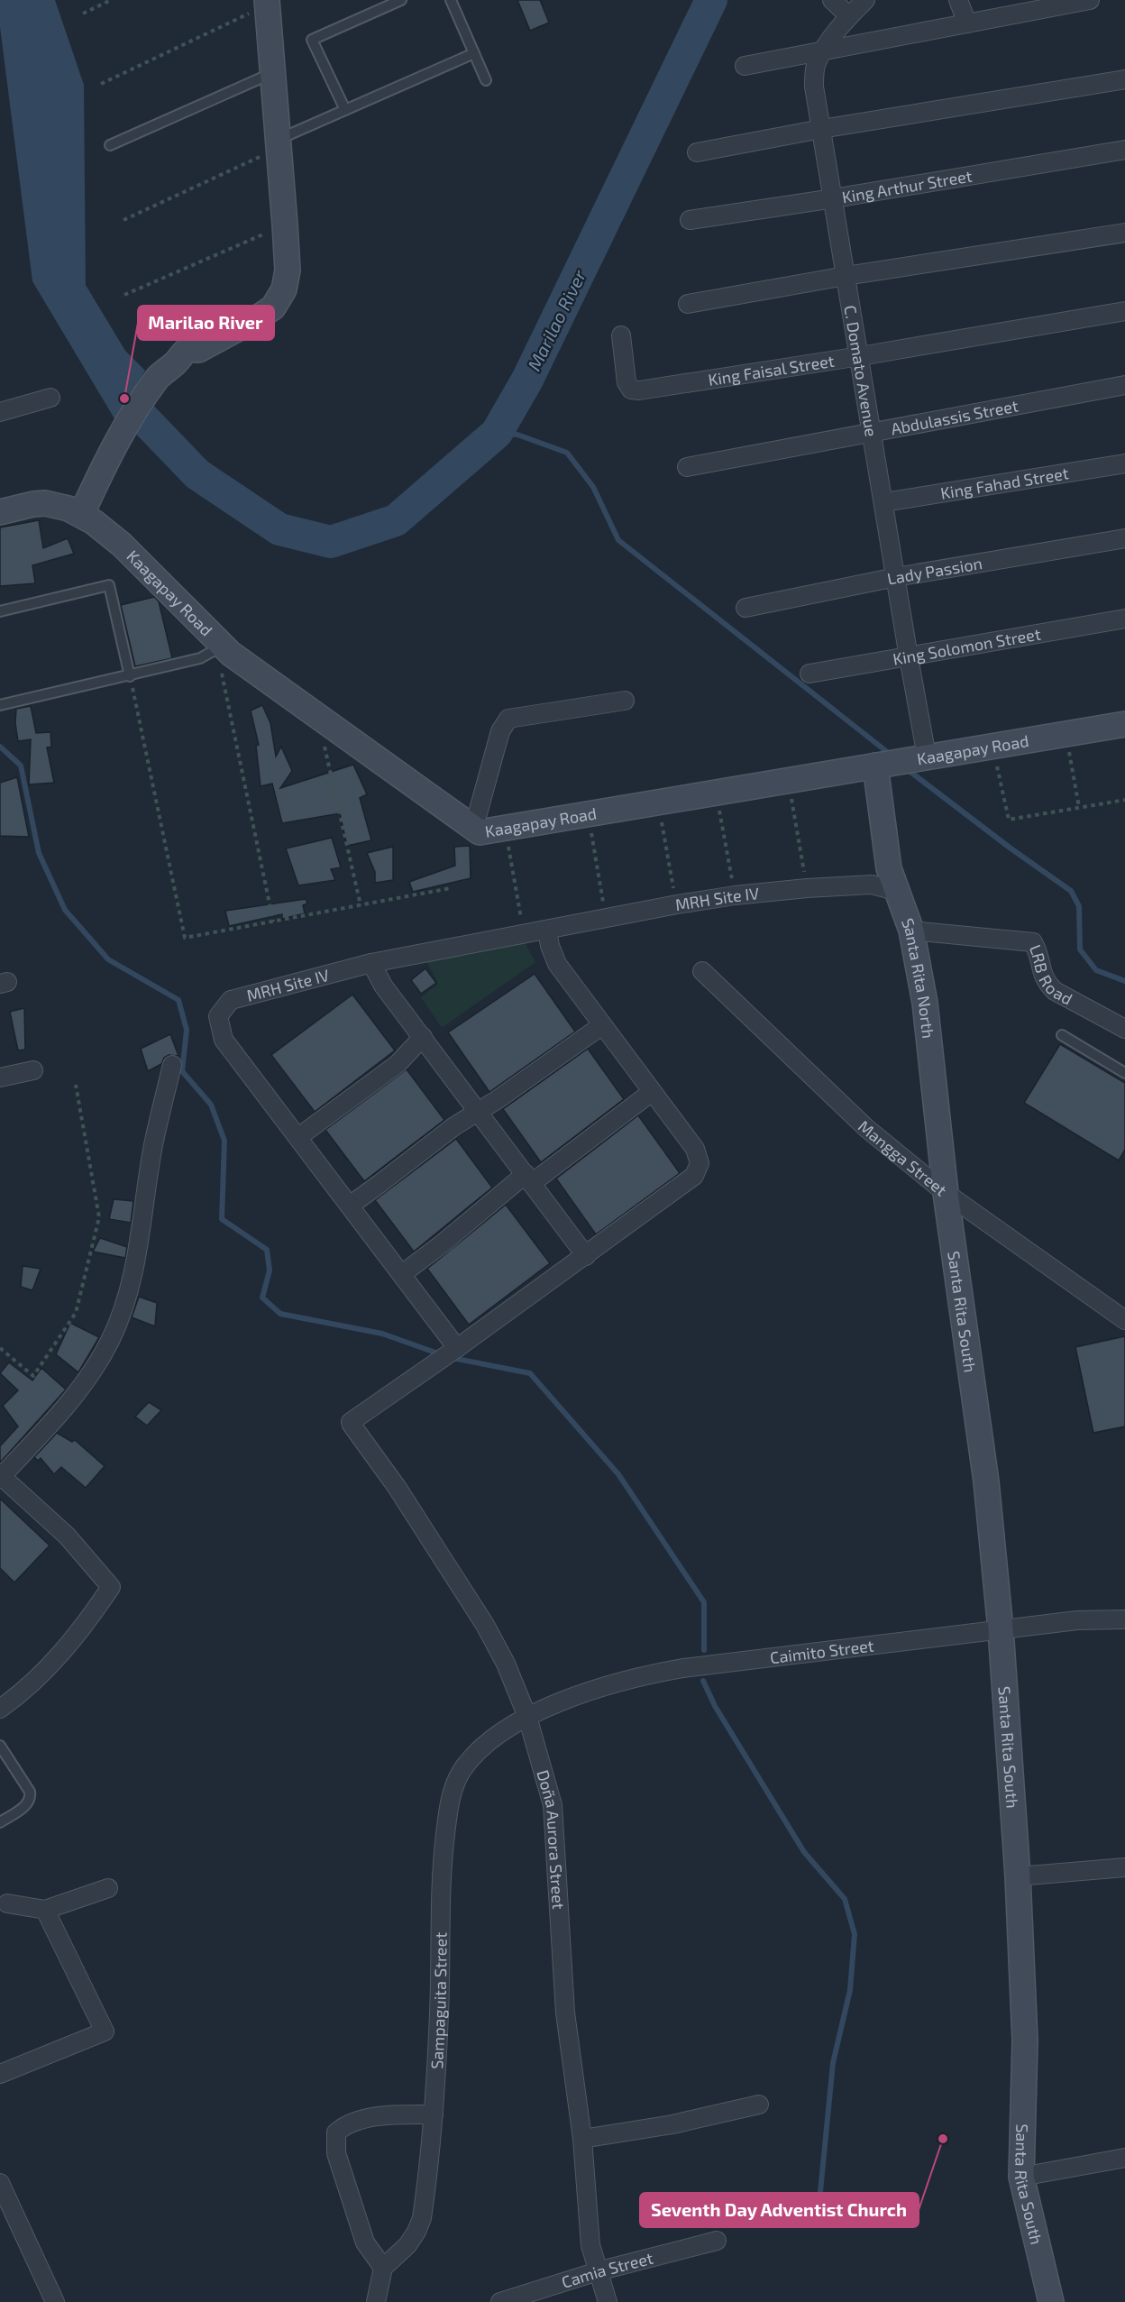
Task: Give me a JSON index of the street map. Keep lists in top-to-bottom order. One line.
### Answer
{"streets":{"street":["King Arthur Street","King Faisal Street","C. Domato Avenue","Abdulassis Street","King Fahad Street","Lady Passion","Kaagapay Road","King Solomon Street","MRH Site IV","LRB Road","Santa Rita North","Mangga Street","Santa Rita South","Caimito Street","Doña Aurora Street","Sampaguita Street","Camia Street"]},"crossings":[["King Arthur Street","C. Domato Avenue"],["King Faisal Street","C. Domato Avenue"],["C. Domato Avenue","Abdulassis Street"],["C. Domato Avenue","King Fahad Street"],["C. Domato Avenue","Lady Passion"],["C. Domato Avenue","Kaagapay Road"],["C. Domato Avenue","King Solomon Street"],["Kaagapay Road","Santa Rita North"],["MRH Site IV","Santa Rita North"],["MRH Site IV","Doña Aurora Street"],["LRB Road","Santa Rita North"],["Santa Rita North","Mangga Street"],["Santa Rita North","Santa Rita South"],["Mangga Street","Santa Rita South"],["Santa Rita South","Caimito Street"],["Caimito Street","Doña Aurora Street"],["Caimito Street","Sampaguita Street"],["Doña Aurora Street","Sampaguita Street"],["Doña Aurora Street","Camia Street"]],"water":["Marilao River"],"places":["Marilao River","Seventh Day Adventist Church"]}
